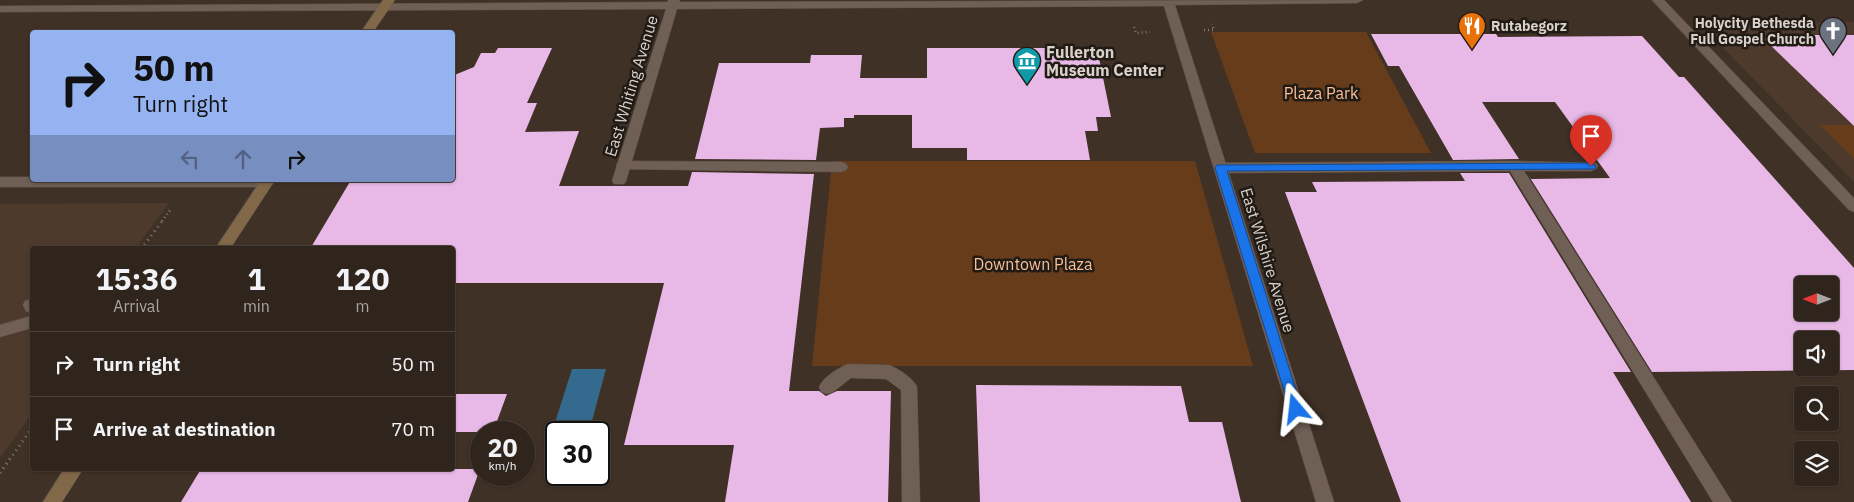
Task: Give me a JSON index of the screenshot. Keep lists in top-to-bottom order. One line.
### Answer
{"streets":{"street":["East Whiting Avenue","East Wilshire Avenue"]},"parks":["Plaza Park","Downtown Plaza"],"places":{"restaurant":["Rutabegorz"],"church":["Holycity Bethesda Full Gospel Church"],"museum":["Fullerton Museum Center"]},"north":"left","page":{"turn":["50 m","Turn right"],"eta":["15:36","Arrival","1","min","120","m"],"list":[{"name":"Turn right","value":"50 m"},{"name":"Arrive at destination","value":"70 m"}],"speed":"20 km/h","limit":"30"}}
